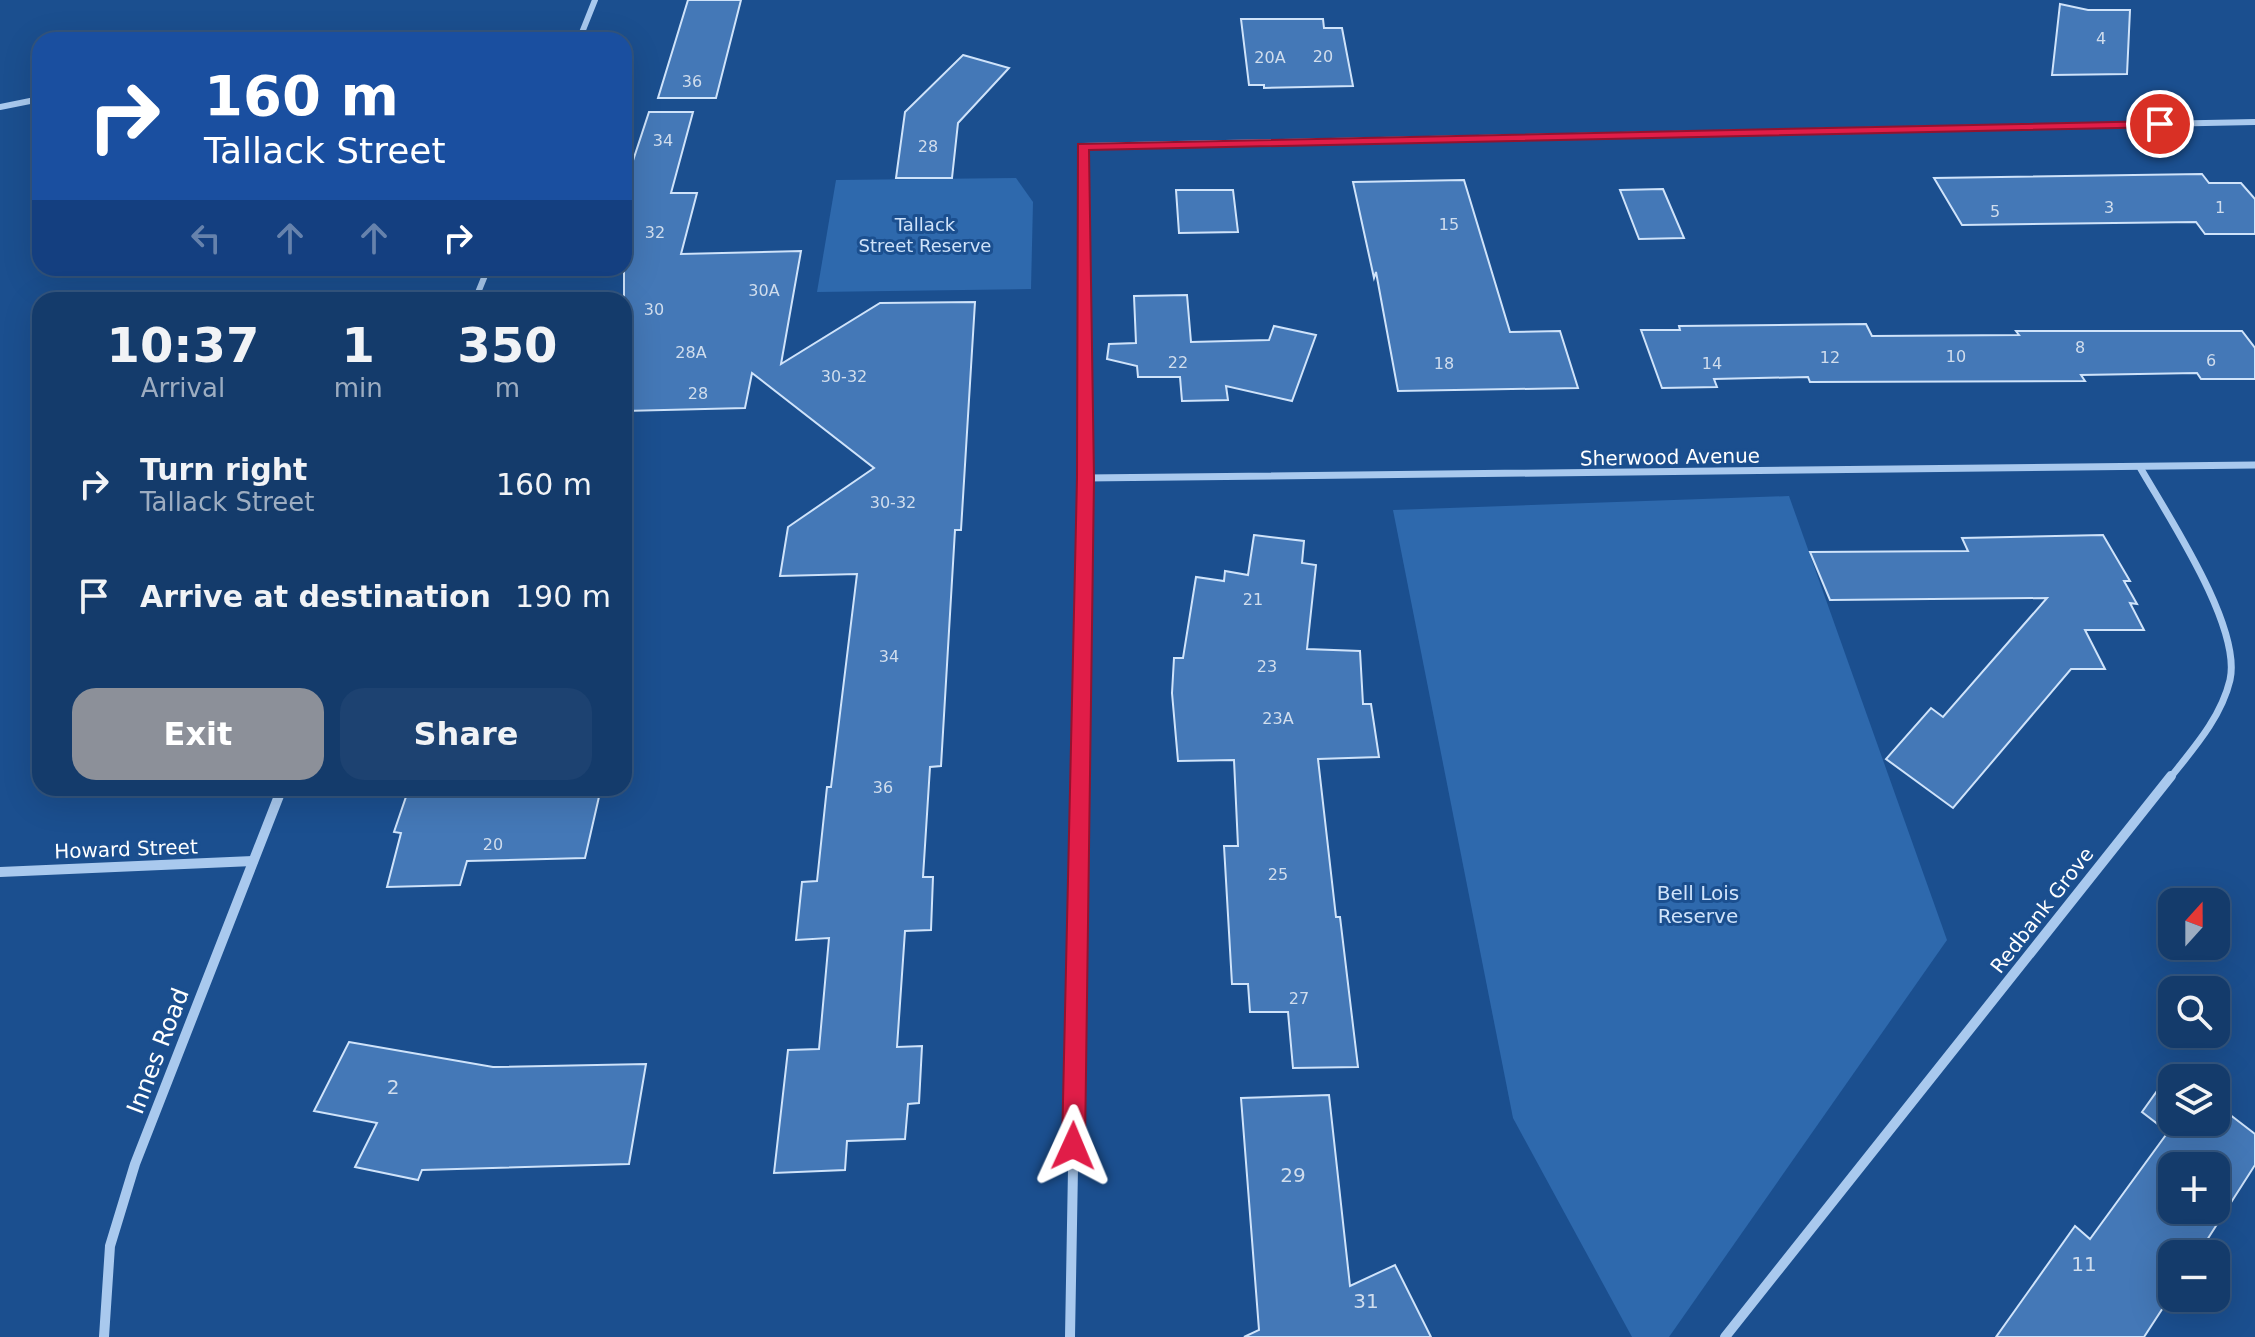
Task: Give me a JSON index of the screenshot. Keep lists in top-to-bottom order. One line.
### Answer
{"streets":{"street":["Sherwood Avenue","Howard Street","Redbank Grove","Innes Road"]},"crossings":[["Sherwood Avenue","Redbank Grove"],["Howard Street","Innes Road"]],"parks":["Tallack Street Reserve","Bell Lois Reserve"],"house_numbers":["4","20","20A","36","34","28","3","1","5","15","32","30A","30","8","28A","10","12","6","22","18","14","30-32","28","30-32","21","34","23","23A","36","20","25","27","2","29","11","31"],"north":"top","page":{"turn":["160 m","Tallack Street"],"eta":["10:37","Arrival","1","min","350","m"],"list":[{"name":"Turn right","note":"Tallack Street","value":"160 m"},{"name":"Arrive at destination","value":"190 m"}],"buttons":["Exit","Share"],"map_buttons":["+","−"]}}
